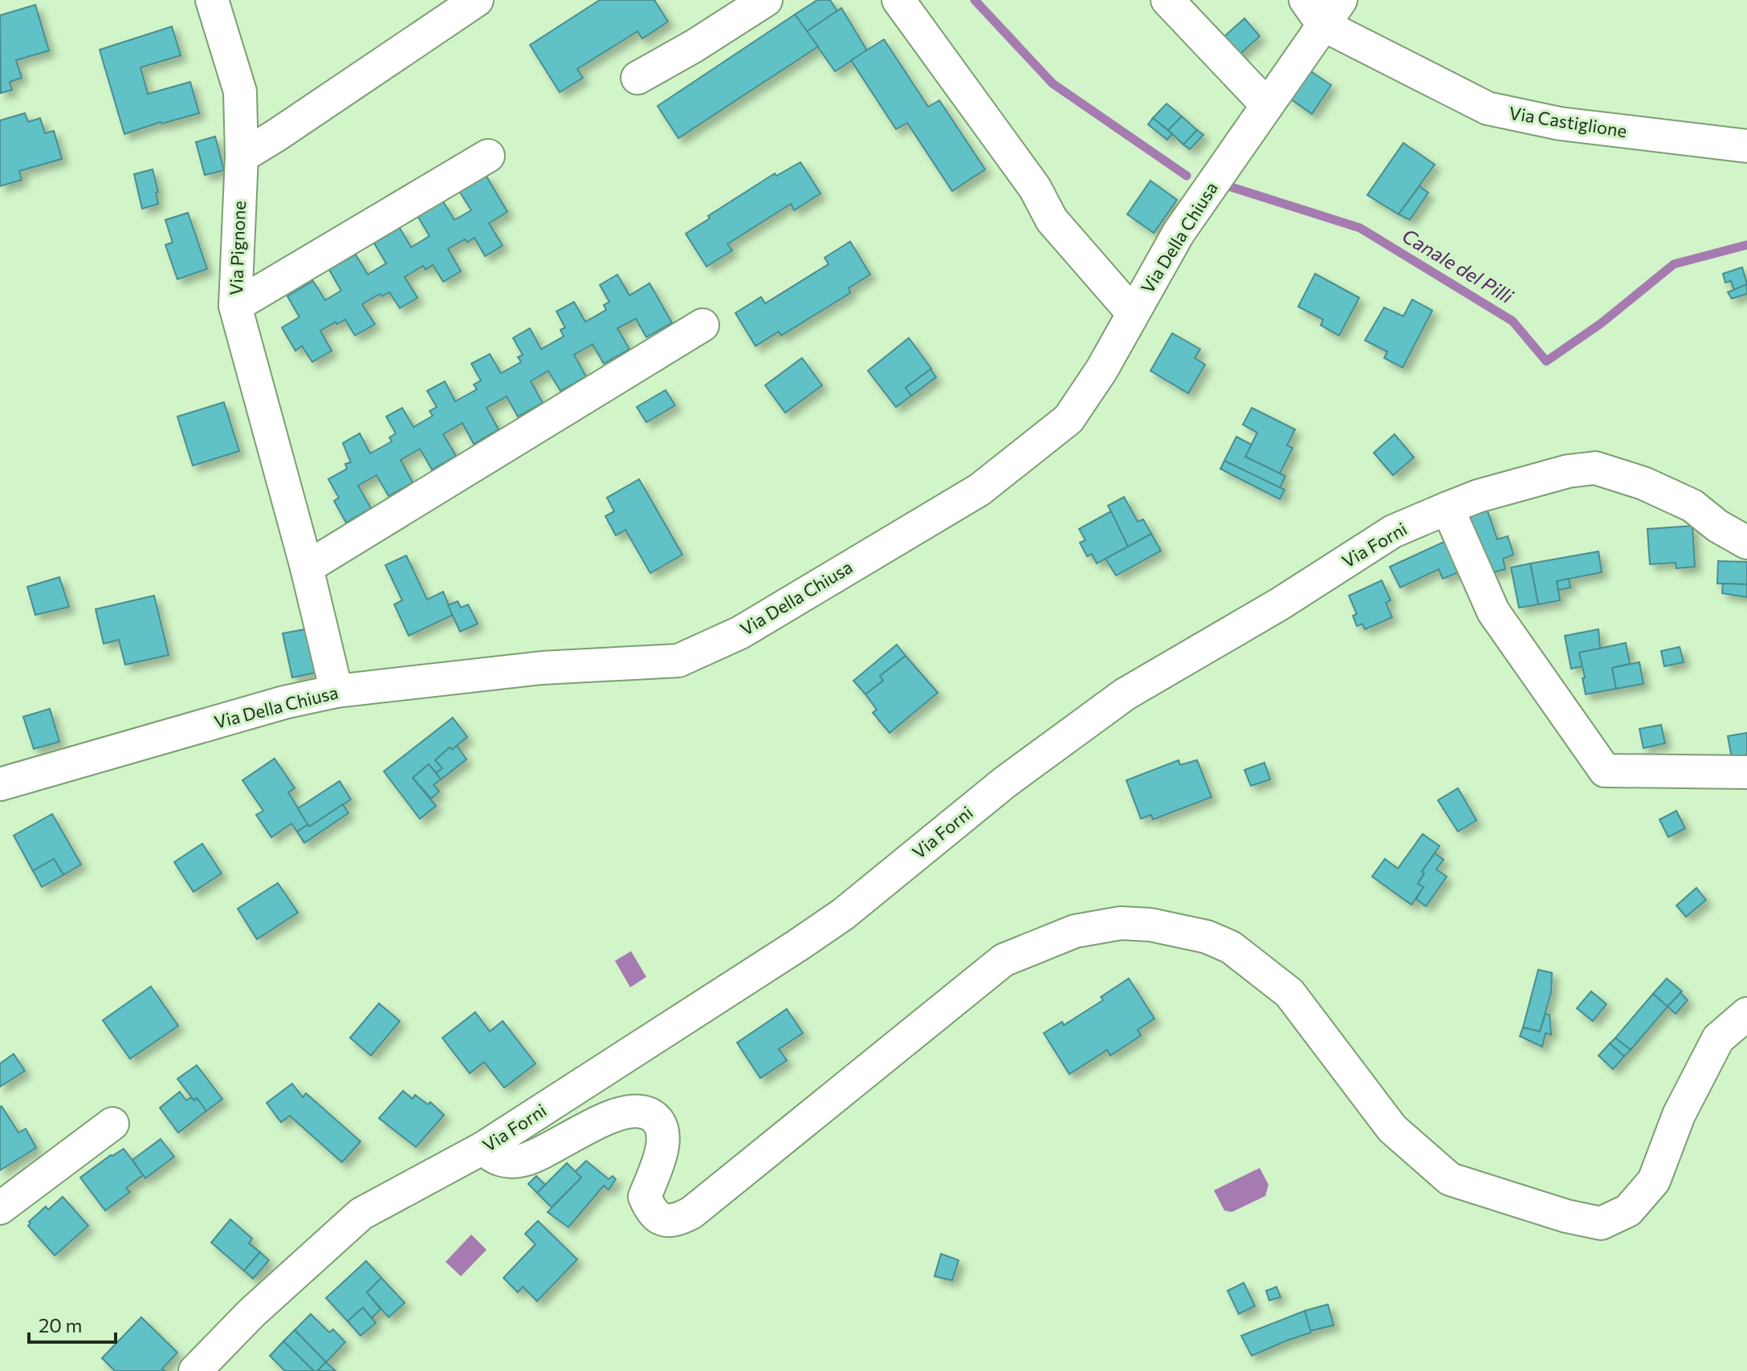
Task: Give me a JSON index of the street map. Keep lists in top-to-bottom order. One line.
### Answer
{"streets":{"street":["Via Castiglione","Via Della Chiusa","Via Pignone","Via Forni"]},"crossings":[["Via Castiglione","Via Della Chiusa"],["Via Della Chiusa","Via Pignone"]],"water":["Canale del Pilli"],"scale_bar":"20 m"}
